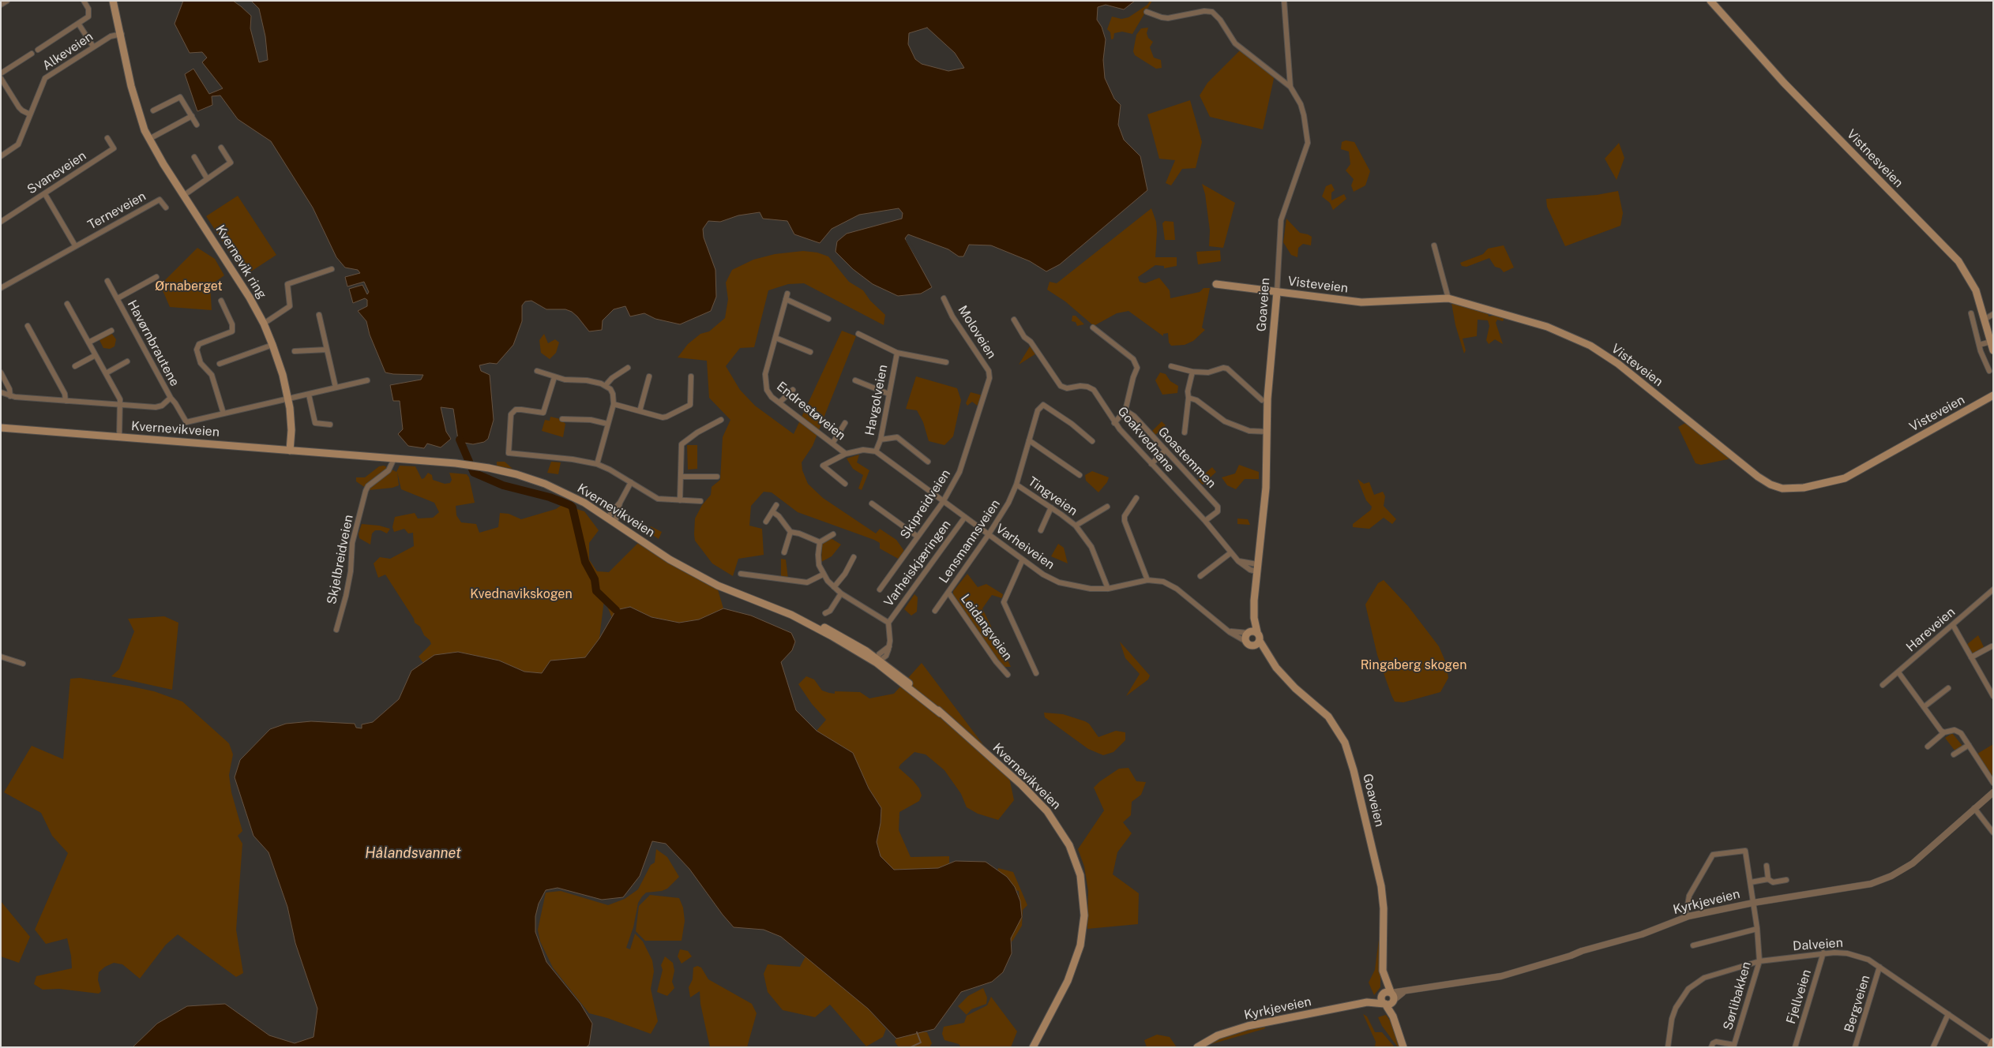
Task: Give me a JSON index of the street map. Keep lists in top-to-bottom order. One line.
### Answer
{"streets":{"main road":["Vistnesveien","Kvernevik ring","Visteveien","Goaveien","Kvernevikveien","Kyrkjeveien"],"street":["Alkeveien","Svaneveien","Terneveien","Moloveien","Havørnbrautene","Havgolveien","Endrestøveien","Goakvednane","Goastemmen","Tingveien","Skipreidveien","Lensmannsveien","Varheiveien","Skjelbreidveien","Varheiskjæringen","Leidangveien","Hareveien","Dalveien","Sørlibakken","Fjellveien","Bergveien"]},"crossings":[["Alkeveien","Kvernevik ring"],["Kvernevik ring","Kvernevikveien"],["Visteveien","Goaveien"],["Goaveien","Goakvednane"],["Goaveien","Varheiveien"],["Goaveien","Kyrkjeveien"],["Moloveien","Skipreidveien"],["Havgolveien","Varheiveien"],["Kvernevikveien","Skjelbreidveien"],["Goakvednane","Goastemmen"],["Tingveien","Lensmannsveien"],["Tingveien","Varheiveien"],["Skipreidveien","Varheiveien"],["Lensmannsveien","Varheiveien"],["Lensmannsveien","Leidangveien"],["Varheiveien","Varheiskjæringen"],["Kyrkjeveien","Sørlibakken"],["Dalveien","Sørlibakken"],["Dalveien","Fjellveien"],["Dalveien","Bergveien"]],"water":["Hålandsvannet"],"parks":["Ørnaberget","Kvednavikskogen","Ringaberg skogen"]}
